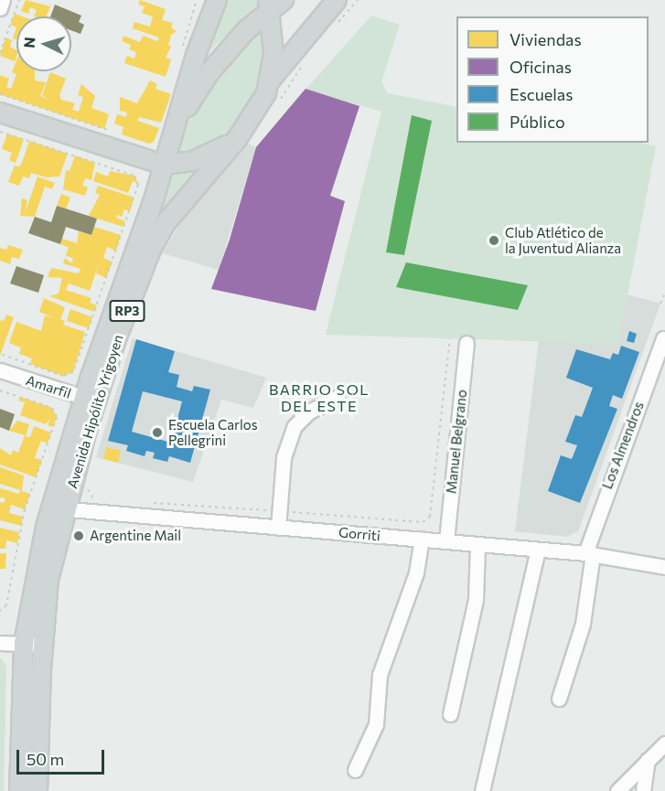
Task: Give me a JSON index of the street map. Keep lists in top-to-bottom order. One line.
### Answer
{"streets":{"main road":["RP3","Avenida Hipólito Yrigoyen"],"street":["Amarfil","Manuel Belgrano","Los Almendros","Gorriti"]},"crossings":[["RP3","Avenida Hipólito Yrigoyen"],["Amarfil","Avenida Hipólito Yrigoyen"],["Avenida Hipólito Yrigoyen","Gorriti"],["Manuel Belgrano","Gorriti"],["Los Almendros","Gorriti"]],"districts":["BARRIO SOL DEL ESTE"],"places":["Club Atlético de la Juventud Alianza","Escuela Carlos Pellegrini","Argentine Mail"],"legend":["Viviendas","Oficinas","Escuelas","Público"],"scale_bar":"50 m","north":"left"}
